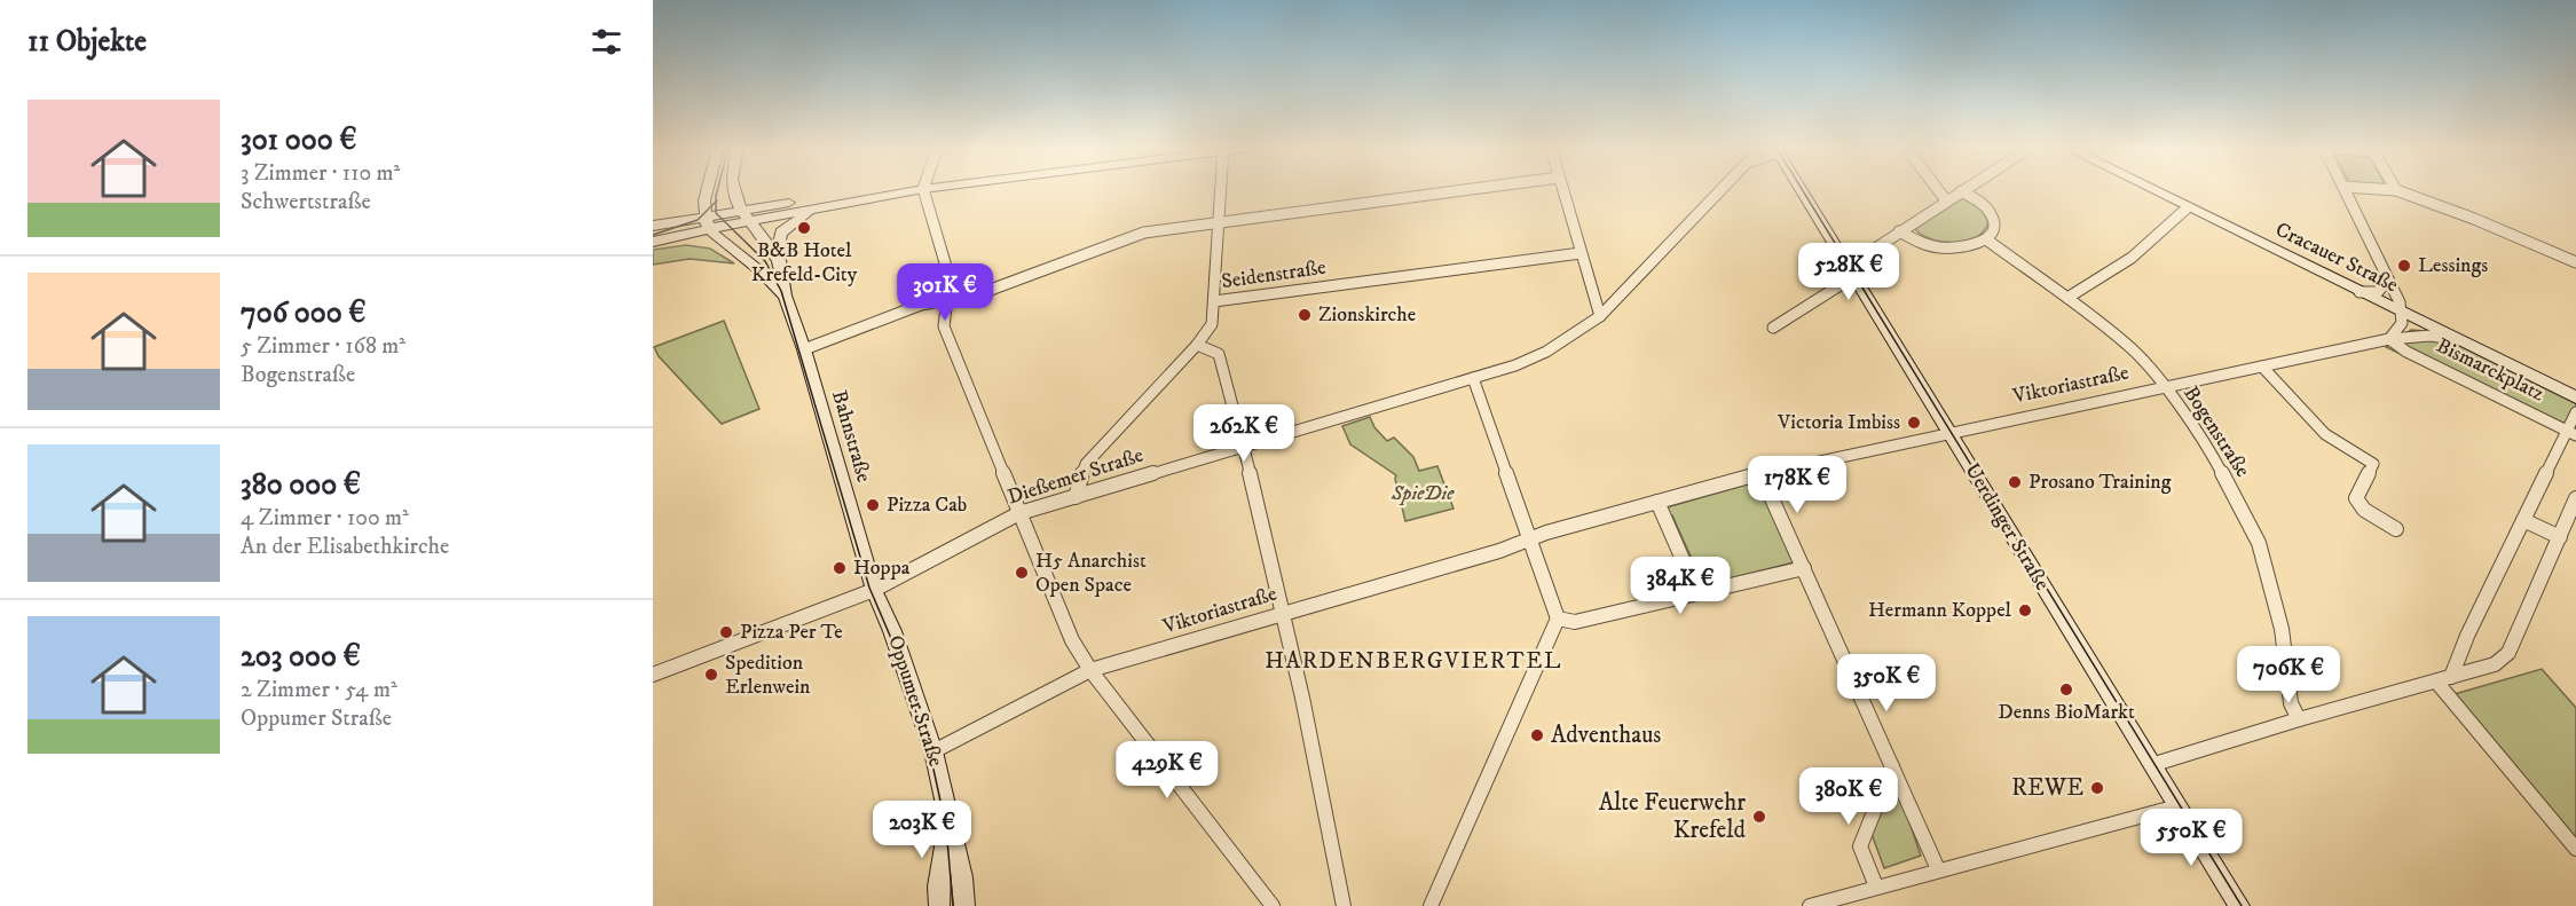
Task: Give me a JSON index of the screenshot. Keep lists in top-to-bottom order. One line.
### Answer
{"streets":{"main road":["Cracauer Straße","Bismarckplatz","Bahnstraße","Uerdinger Straße","Oppumer Straße"],"street":["Seidenstraße","Viktoriastraße","Bogenstraße","Dießemer Straße"]},"crossings":[["Cracauer Straße","Bismarckplatz"],["Seidenstraße","Dießemer Straße"],["Bismarckplatz","Viktoriastraße"],["Viktoriastraße","Bogenstraße"],["Viktoriastraße","Uerdinger Straße"],["Viktoriastraße","Oppumer Straße"],["Bahnstraße","Dießemer Straße"],["Bahnstraße","Oppumer Straße"],["Dießemer Straße","Oppumer Straße"]],"districts":["HARDENBERGVIERTEL"],"parks":["SpieDie"],"places":["B&B Hotel Krefeld-City","Lessings","Zionskirche","Victoria Imbiss","Prosano Training","Pizza Cab","Hoppa","H5 Anarchist Open Space","Hermann Koppel","Pizza Per Te","Spedition Erlenwein","Denns BioMarkt","Adventhaus","REWE","Alte Feuerwehr Krefeld"],"page":{"heading":"11 Objekte","list":[{"name":"301 000 €","note":"3 Zimmer · 110 m² · Schwertstraße"},{"name":"706 000 €","note":"5 Zimmer · 168 m² · Bogenstraße"},{"name":"380 000 €","note":"4 Zimmer · 100 m² · An der Elisabethkirche"},{"name":"203 000 €","note":"2 Zimmer · 54 m² · Oppumer Straße"}],"price":["528K €","301K €","262K €","178K €","384K €","706K €","350K €","429K €","380K €","203K €","550K €"]}}
